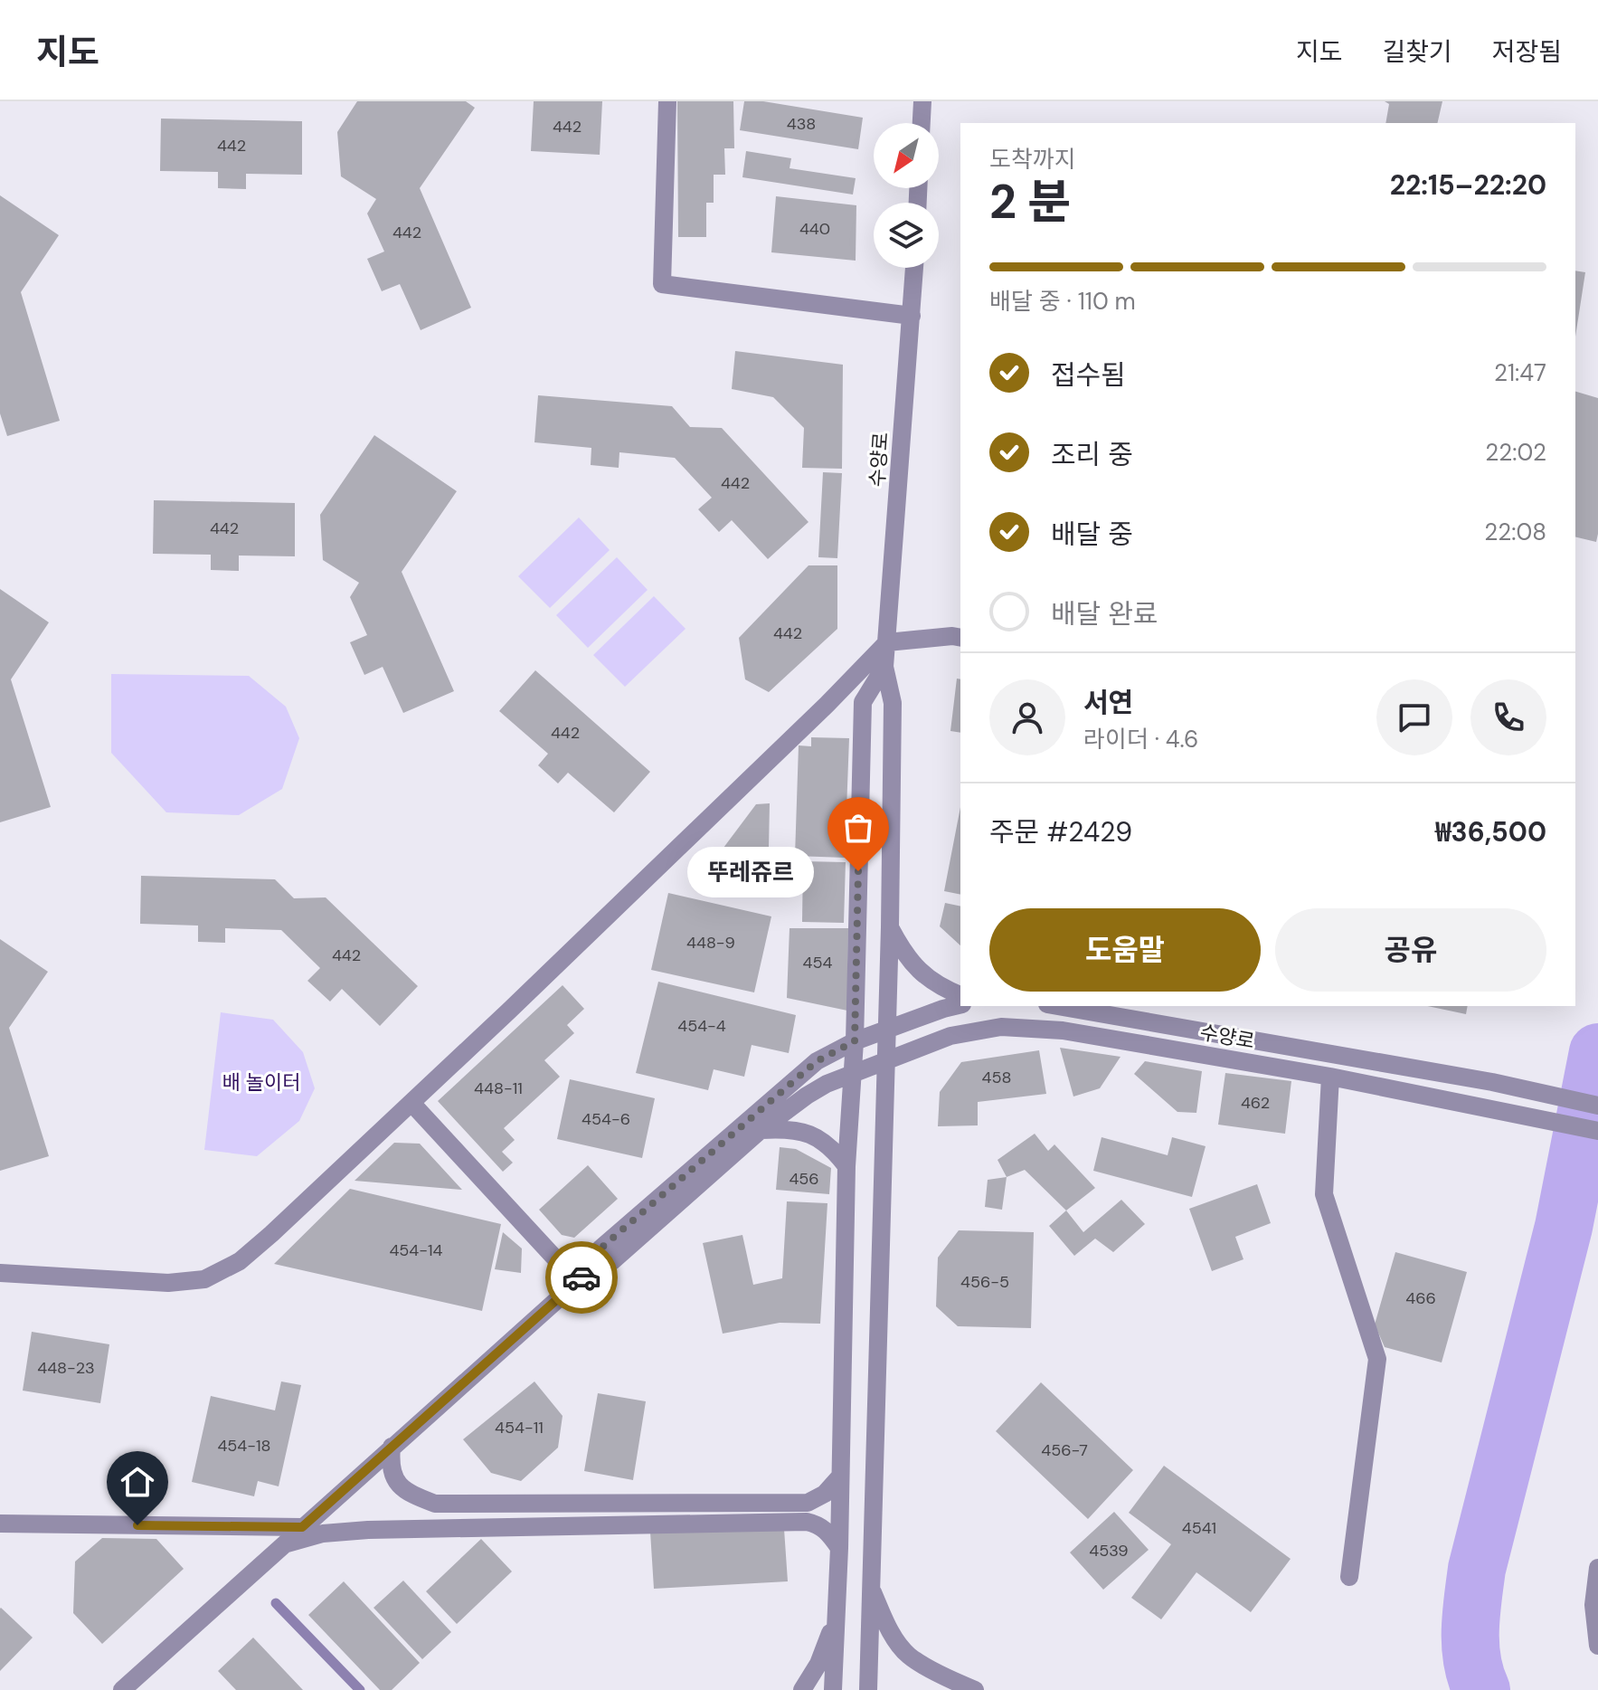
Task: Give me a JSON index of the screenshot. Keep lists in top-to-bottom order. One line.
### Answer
{"streets":{"street":["수양로"]},"parks":["배 놀이터"],"places":["뚜레쥬르"],"house_numbers":["438","442","442","440","442","442","442","442","442","448-9","442","454","454-4","458","448-11","462","454-6","456","454-14","456-5","466","448-23","454-11","454-18","456-7","4541","4539"],"north":"bottom left","page":{"header":"지도","nav":["지도","길찾기","저장됨"],"heading":["2 분","도착까지","22:15–22:20"],"panel":["서연","라이더 · 4.6","주문 #2429","₩36,500"],"bar":"배달 중 · 110 m","list":[["접수됨","21:47"],["조리 중","22:02"],["배달 중","22:08"],"배달 완료"],"bubble":"뚜레쥬르","buttons":["도움말","공유"]}}
